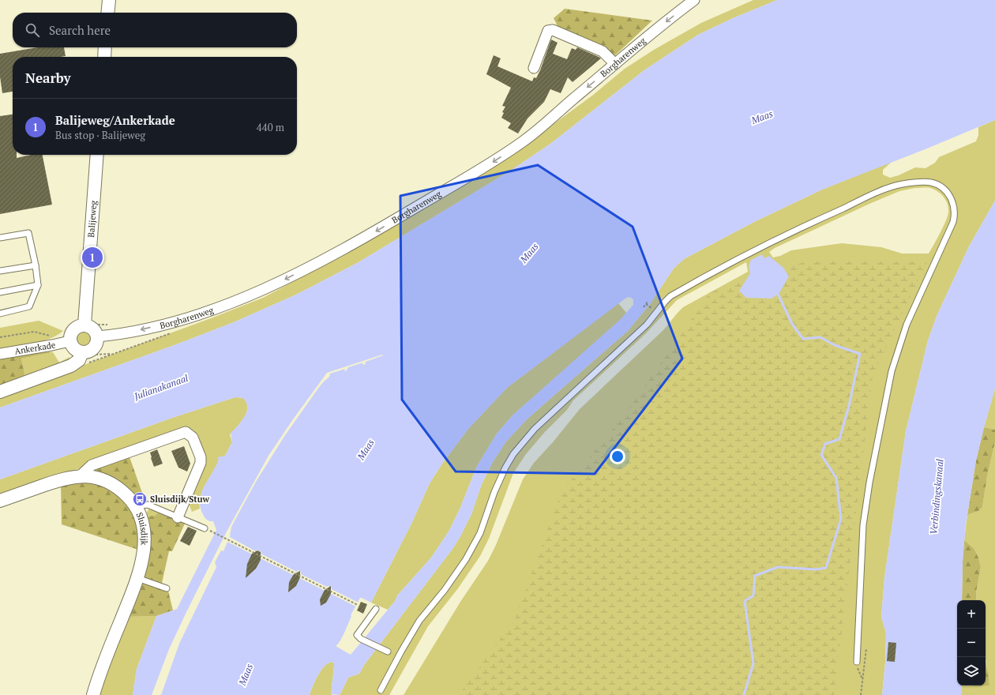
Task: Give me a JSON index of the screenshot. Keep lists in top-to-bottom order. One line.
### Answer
{"streets":{"street":["Borgharenweg","Balijeweg","Ankerkade","Sluisdijk"]},"crossings":[["Borgharenweg","Balijeweg"],["Borgharenweg","Ankerkade"],["Balijeweg","Ankerkade"]],"one_way":["Borgharenweg"],"water":["Maas","Julianakanaal","Verbindingskanaal"],"places":{"bus stop":["Sluisdijk/Stuw"]},"page":{"search":"Search here","heading":"Nearby","list":[{"mark":"1","name":"Balijeweg/Ankerkade","note":"Bus stop · Balijeweg","value":"440 m"}],"pins":"1","map_buttons":["+","−"]}}
